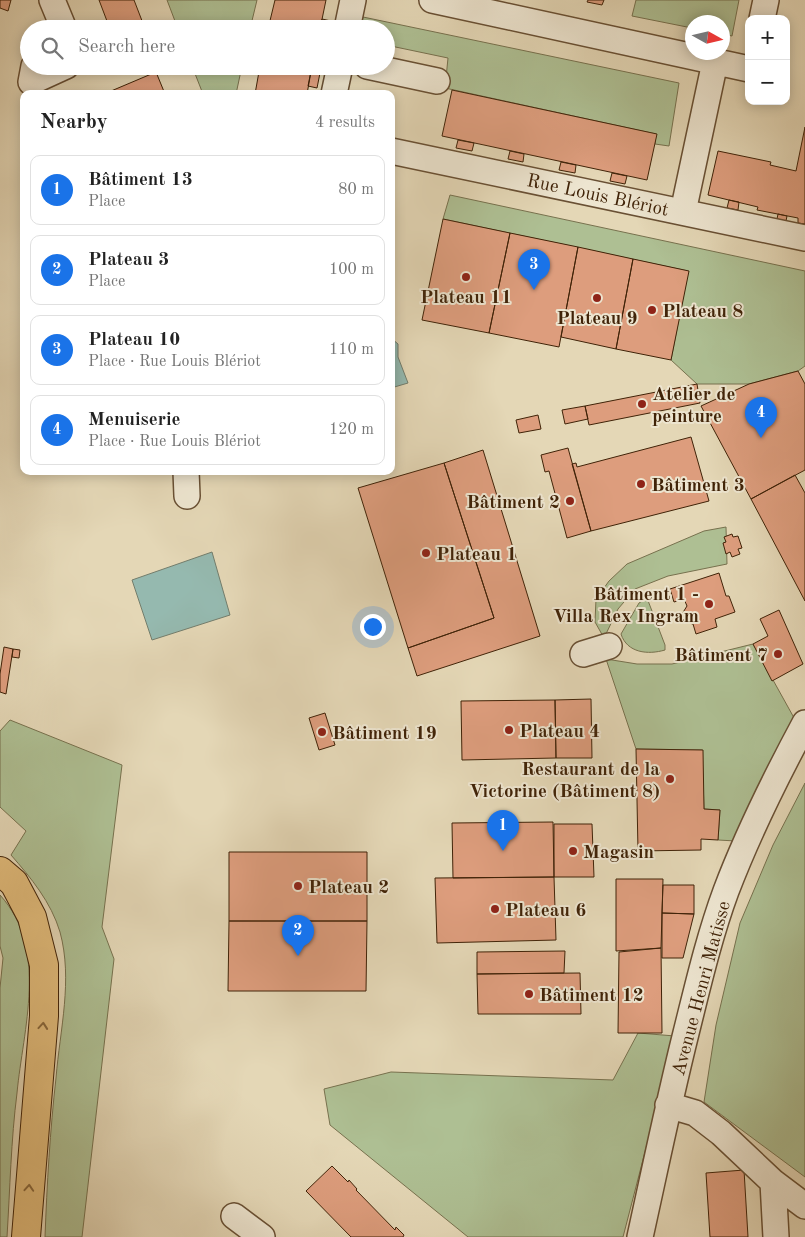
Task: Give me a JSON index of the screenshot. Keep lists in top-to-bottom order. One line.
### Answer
{"streets":{"street":["Rue Louis Blériot","Avenue Henri Matisse"]},"places":["Plateau 11","Plateau 9","Plateau 8","Atelier de peinture","Bâtiment 3","Bâtiment 2","Plateau 1","Bâtiment 1 - Villa Rex Ingram","Bâtiment 7","Plateau 4","Bâtiment 19","Restaurant de la Victorine (Bâtiment 8)","Magasin","Plateau 2","Plateau 6","Bâtiment 12"],"north":"right","page":{"map_buttons":["+","−"],"search":"Search here","heading":["Nearby","4 results"],"list":[{"mark":"1","name":"Bâtiment 13","note":"Place","value":"80 m"},{"mark":"2","name":"Plateau 3","note":"Place","value":"100 m"},{"mark":"3","name":"Plateau 10","note":"Place · Rue Louis Blériot","value":"110 m"},{"mark":"4","name":"Menuiserie","note":"Place · Rue Louis Blériot","value":"120 m"}],"pins":["3","4","1","2"]}}
